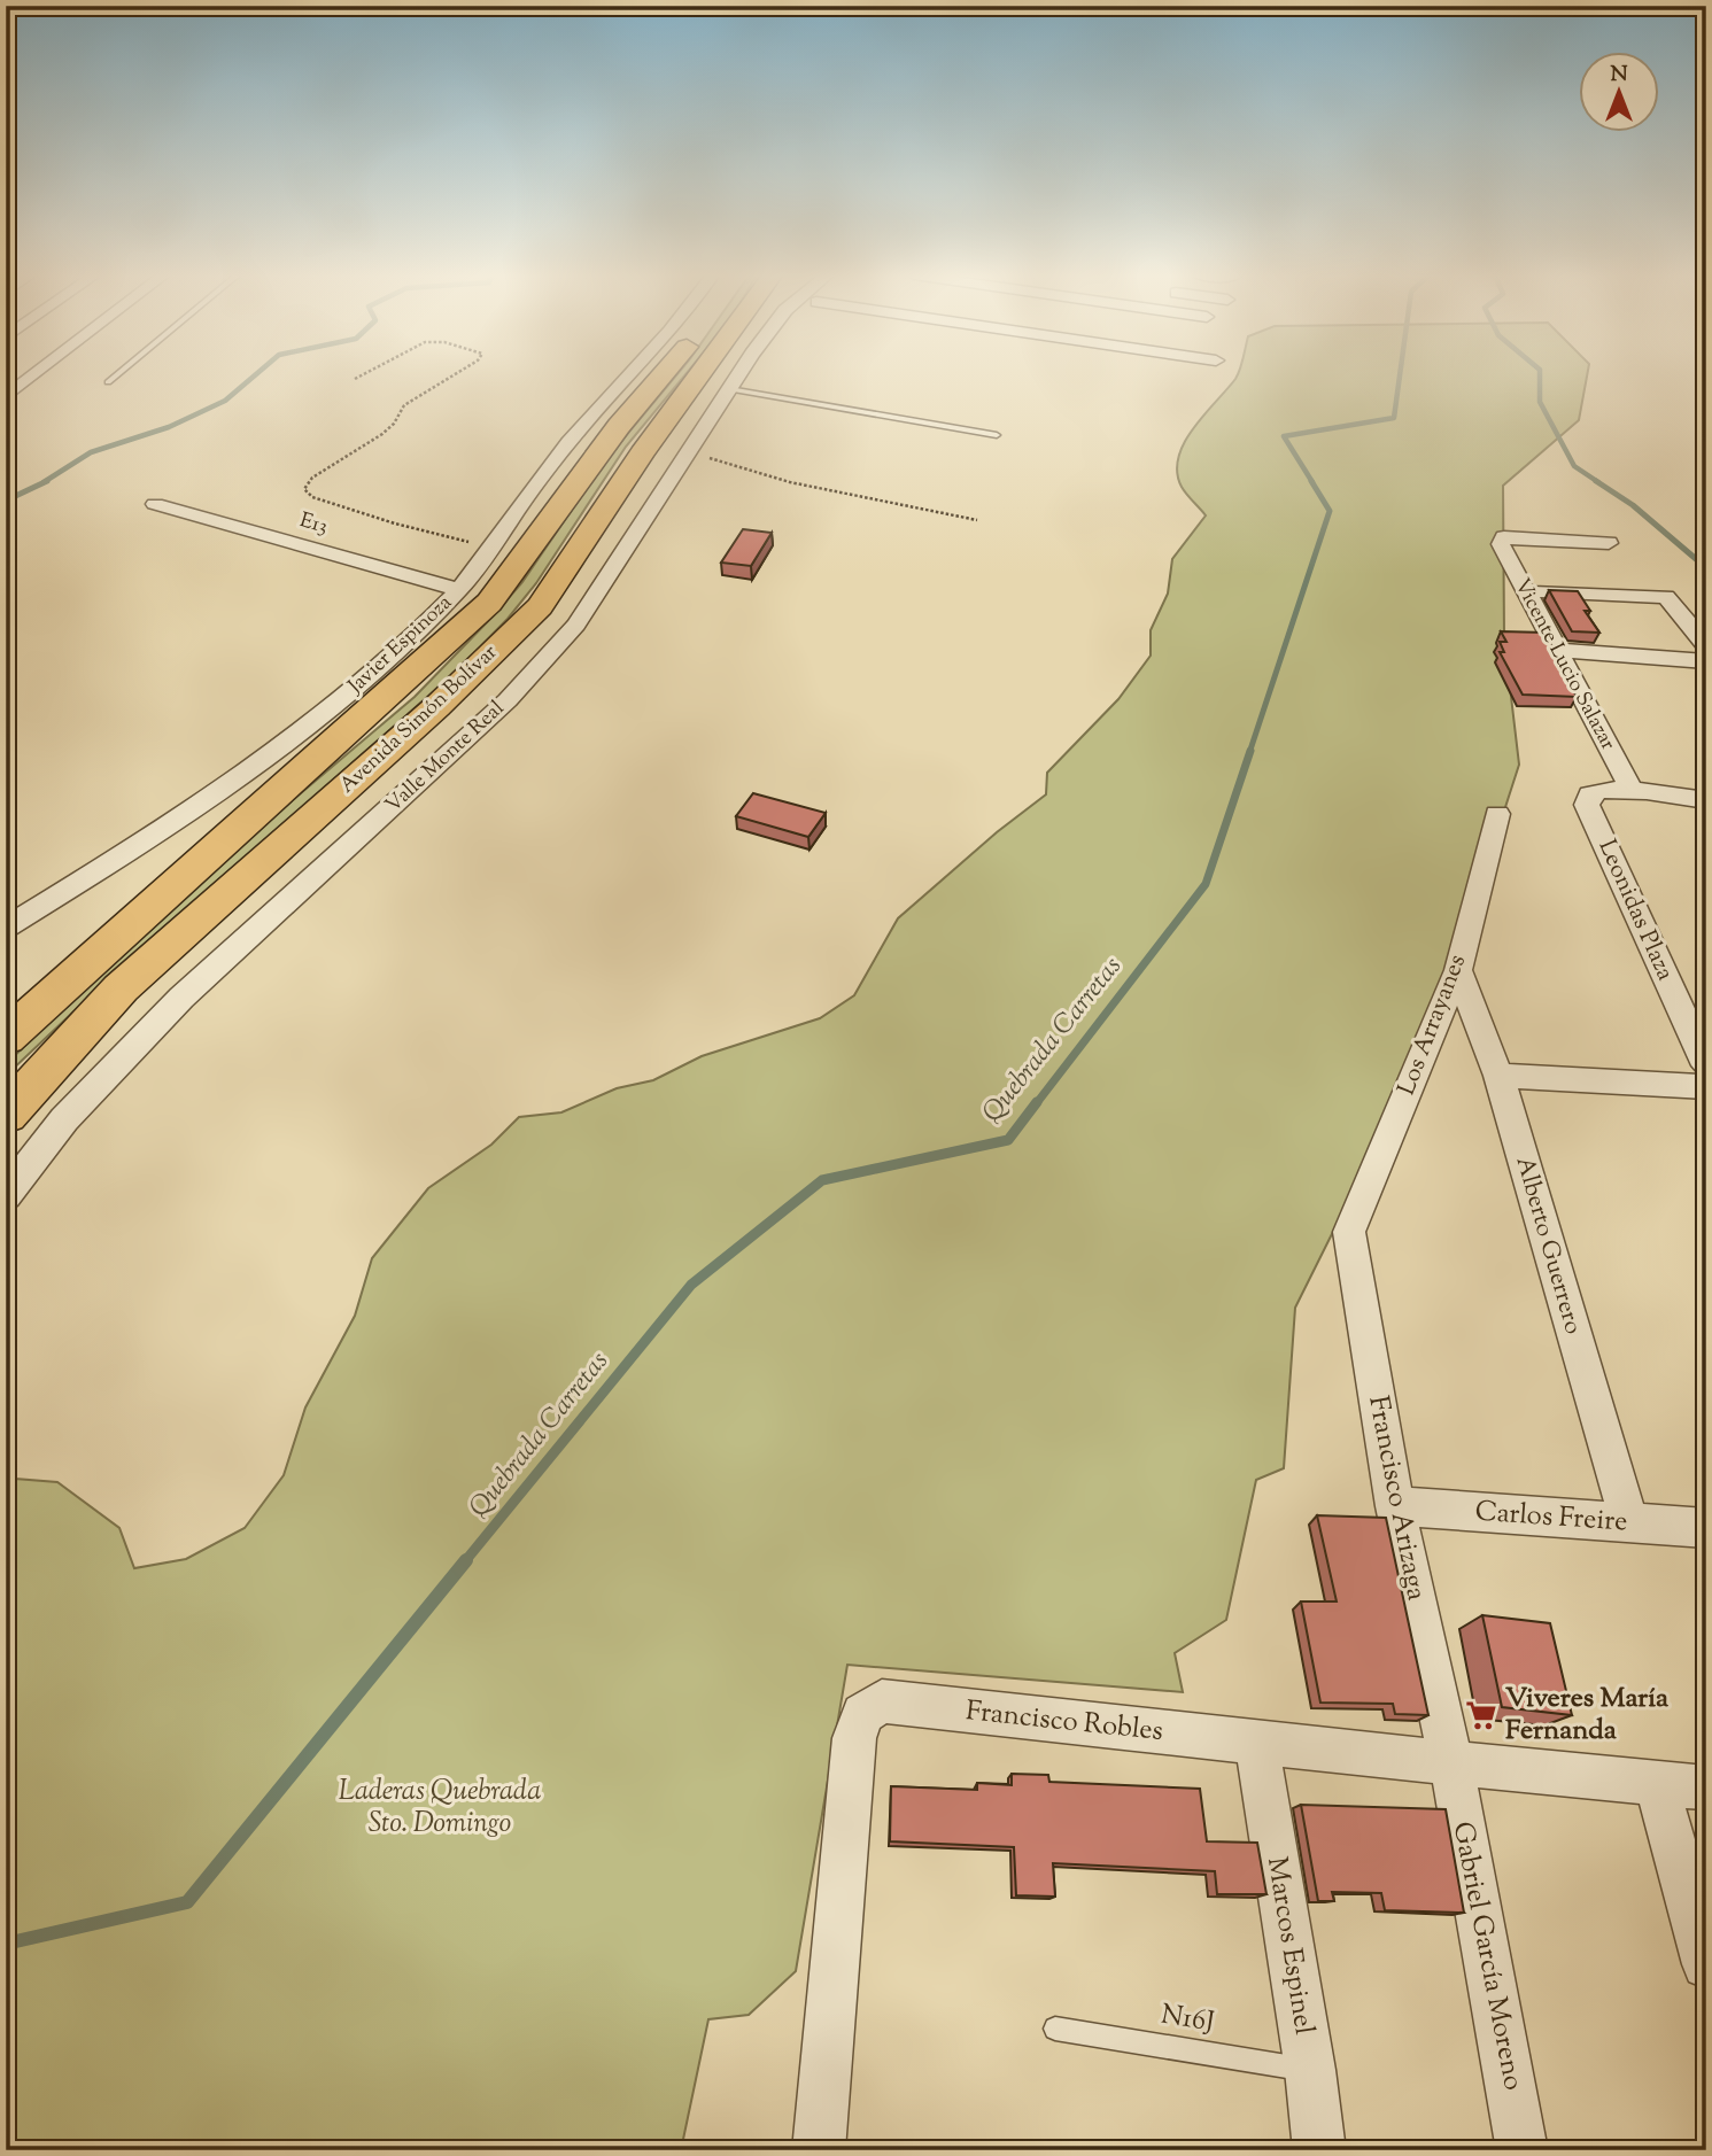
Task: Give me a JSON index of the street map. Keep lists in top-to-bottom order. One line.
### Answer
{"streets":{"highway":["Avenida Simón Bolívar"],"street":["E13","Javier Espinoza","Vicente Lucio Salazar","Valle Monte Real","Leonidas Plaza","Los Arrayanes","Alberto Guerrero","Francisco Arizaga","Carlos Freire","Francisco Robles","Marcos Espinel","Gabriel García Moreno"],"lane":["N16J"]},"crossings":[["E13","Javier Espinoza"],["Vicente Lucio Salazar","Leonidas Plaza"],["Los Arrayanes","Alberto Guerrero"],["Los Arrayanes","Francisco Arizaga"],["Alberto Guerrero","Carlos Freire"],["Francisco Arizaga","Carlos Freire"],["Francisco Arizaga","Francisco Robles"],["Francisco Arizaga","Gabriel García Moreno"],["Francisco Robles","Marcos Espinel"],["Francisco Robles","Gabriel García Moreno"],["Marcos Espinel","N16J"]],"water":["Quebrada Carretas"],"parks":["Laderas Quebrada Sto. Domingo"],"places":{"supermarket":["Viveres María Fernanda"]},"north":"top"}
